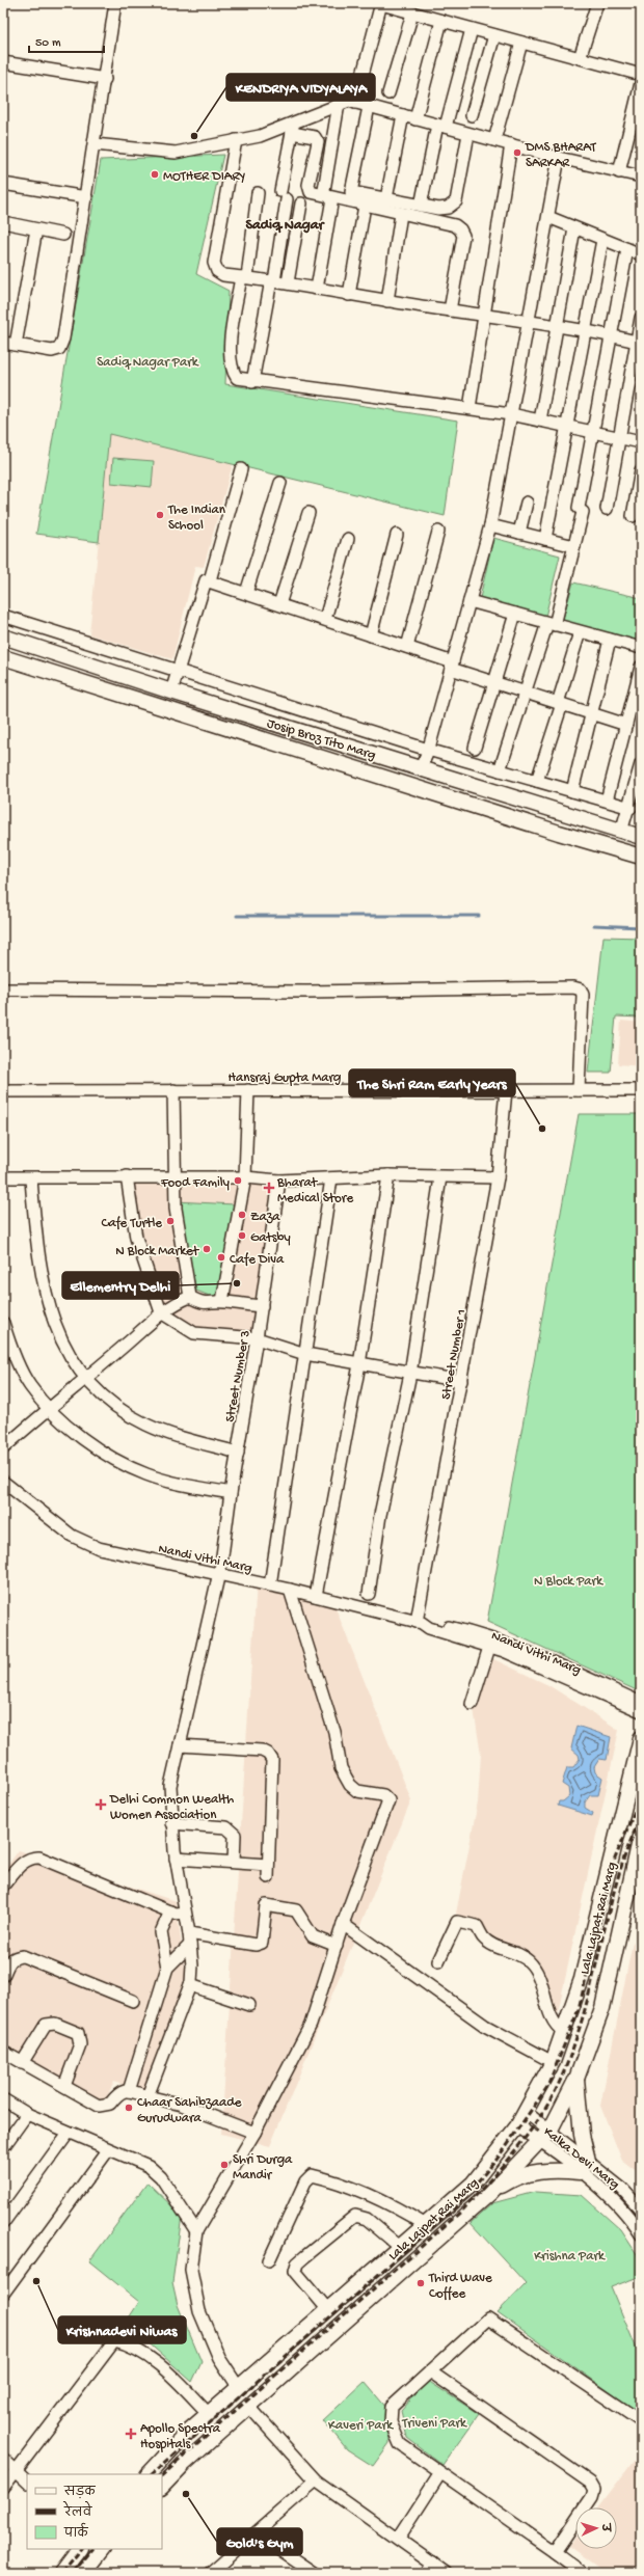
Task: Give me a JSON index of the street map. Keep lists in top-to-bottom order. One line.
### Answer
{"streets":{"main road":["Josip Broz Tito Marg","Lala Lajpat Rai Marg"],"street":["Hansraj Gupta Marg","Street Number 1","Street Number 3","Nandi Vithi Marg","Kalka Devi Marg"]},"crossings":[["Hansraj Gupta Marg","Street Number 1"],["Street Number 1","Nandi Vithi Marg"],["Street Number 3","Nandi Vithi Marg"],["Lala Lajpat Rai Marg","Kalka Devi Marg"]],"districts":["Sadiq Nagar"],"parks":["Sadiq Nagar Park","N Block Park","Krishna Park","Triveni Park","Kaveri Park"],"places":{"other":["KENDRIYA VIDYALAYA","DMS BHARAT SARKAR","MOTHER DIARY","The Indian School","The Shri Ram Early Years","Food Family","Zaza","Cafe Turtle","Gatsby","N Block Market","Cafe Diva","Ellementry Delhi","Chaar Sahibzaade Gurudwara","Shri Durga Mandir","Krishnadevi Niwas","Third Wave Coffee","Gold's Gym"],"health":["Bharat Medical Store","Delhi Common Wealth Women Association","Apollo Spectra Hospitals"]},"legend":["सड़क","रेलवे","पार्क"],"scale_bar":"50 m","north":"right"}
